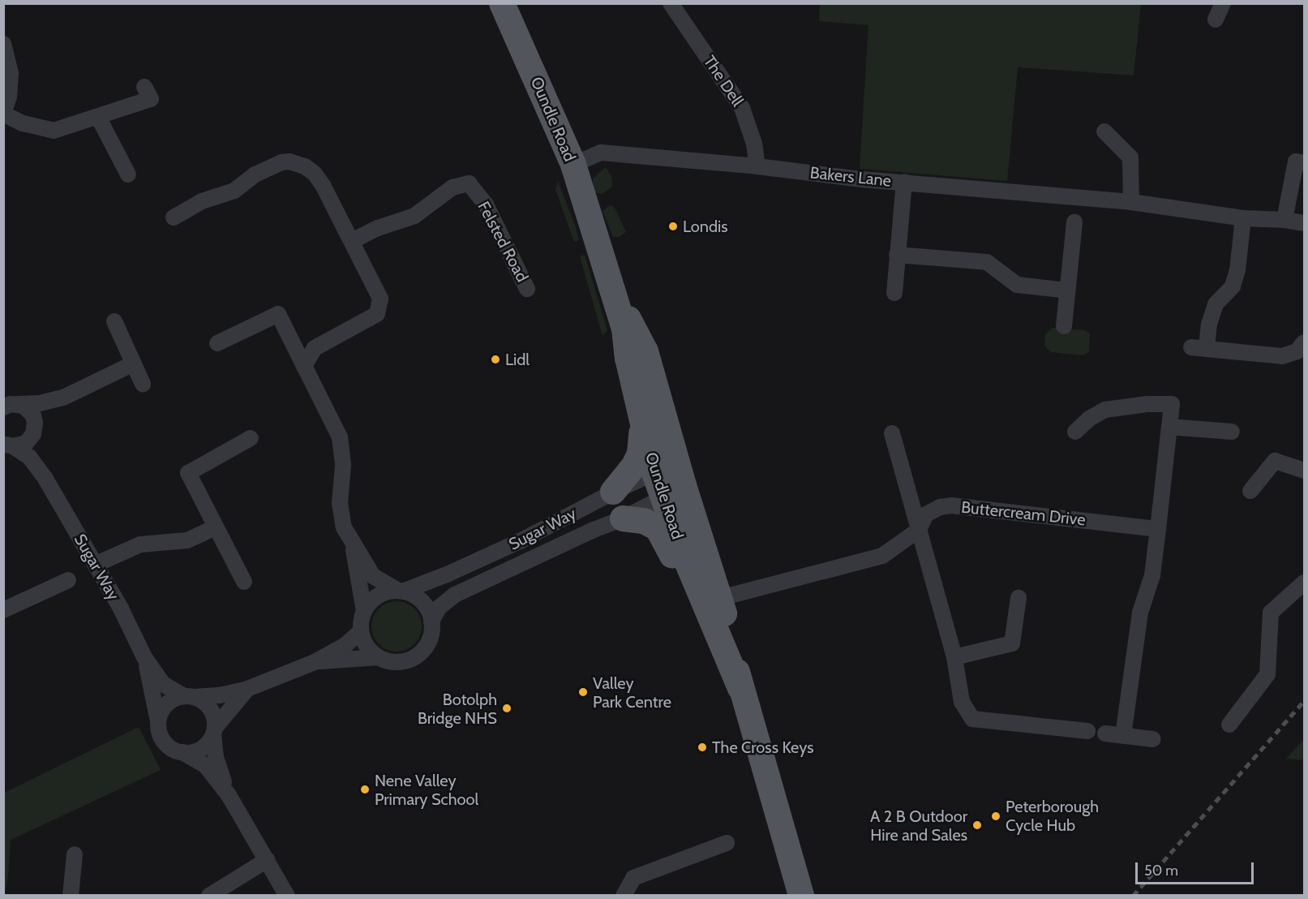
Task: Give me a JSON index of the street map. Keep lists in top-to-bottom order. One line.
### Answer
{"streets":{"main road":["Oundle Road"],"street":["The Dell","Bakers Lane","Felsted Road","Buttercream Drive","Sugar Way"]},"crossings":[["The Dell","Bakers Lane"],["Oundle Road","Bakers Lane"],["Oundle Road","Buttercream Drive"],["Oundle Road","Sugar Way"]],"places":["Londis","Lidl","Valley Park Centre","Botolph Bridge NHS","The Cross Keys","Nene Valley Primary School","Peterborough Cycle Hub","A 2 B Outdoor Hire and Sales"],"scale_bar":"50 m"}
